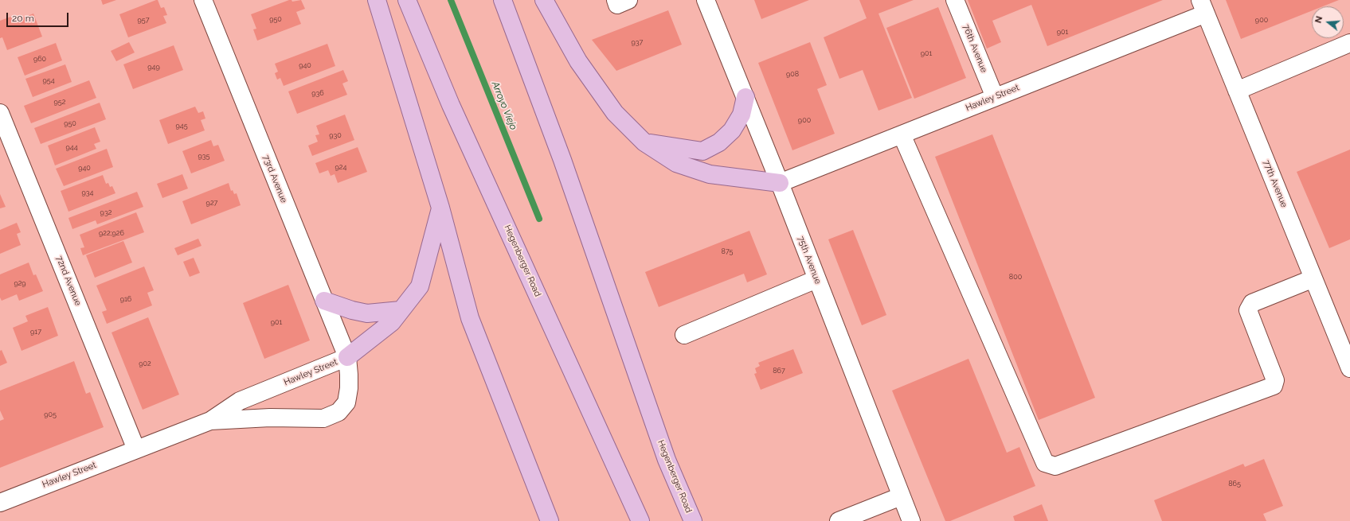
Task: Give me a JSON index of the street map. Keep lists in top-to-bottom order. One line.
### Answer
{"streets":{"main road":["Hegenberger Road"],"street":["76th Avenue","Hawley Street","73rd Avenue","77th Avenue","75th Avenue","72nd Avenue"]},"crossings":[["76th Avenue","Hawley Street"],["Hawley Street","73rd Avenue"],["Hawley Street","77th Avenue"],["Hawley Street","75th Avenue"],["Hawley Street","72nd Avenue"]],"water":["Arroyo Viejo"],"house_numbers":["950","957","900","901","937","901","960","940","949","908","954","936","952","900","950","945","930","944","935","924","940","934","927","932","922;926","875","800","929","916","901","917","902","867","905","865"],"scale_bar":"20 m","north":"left"}
